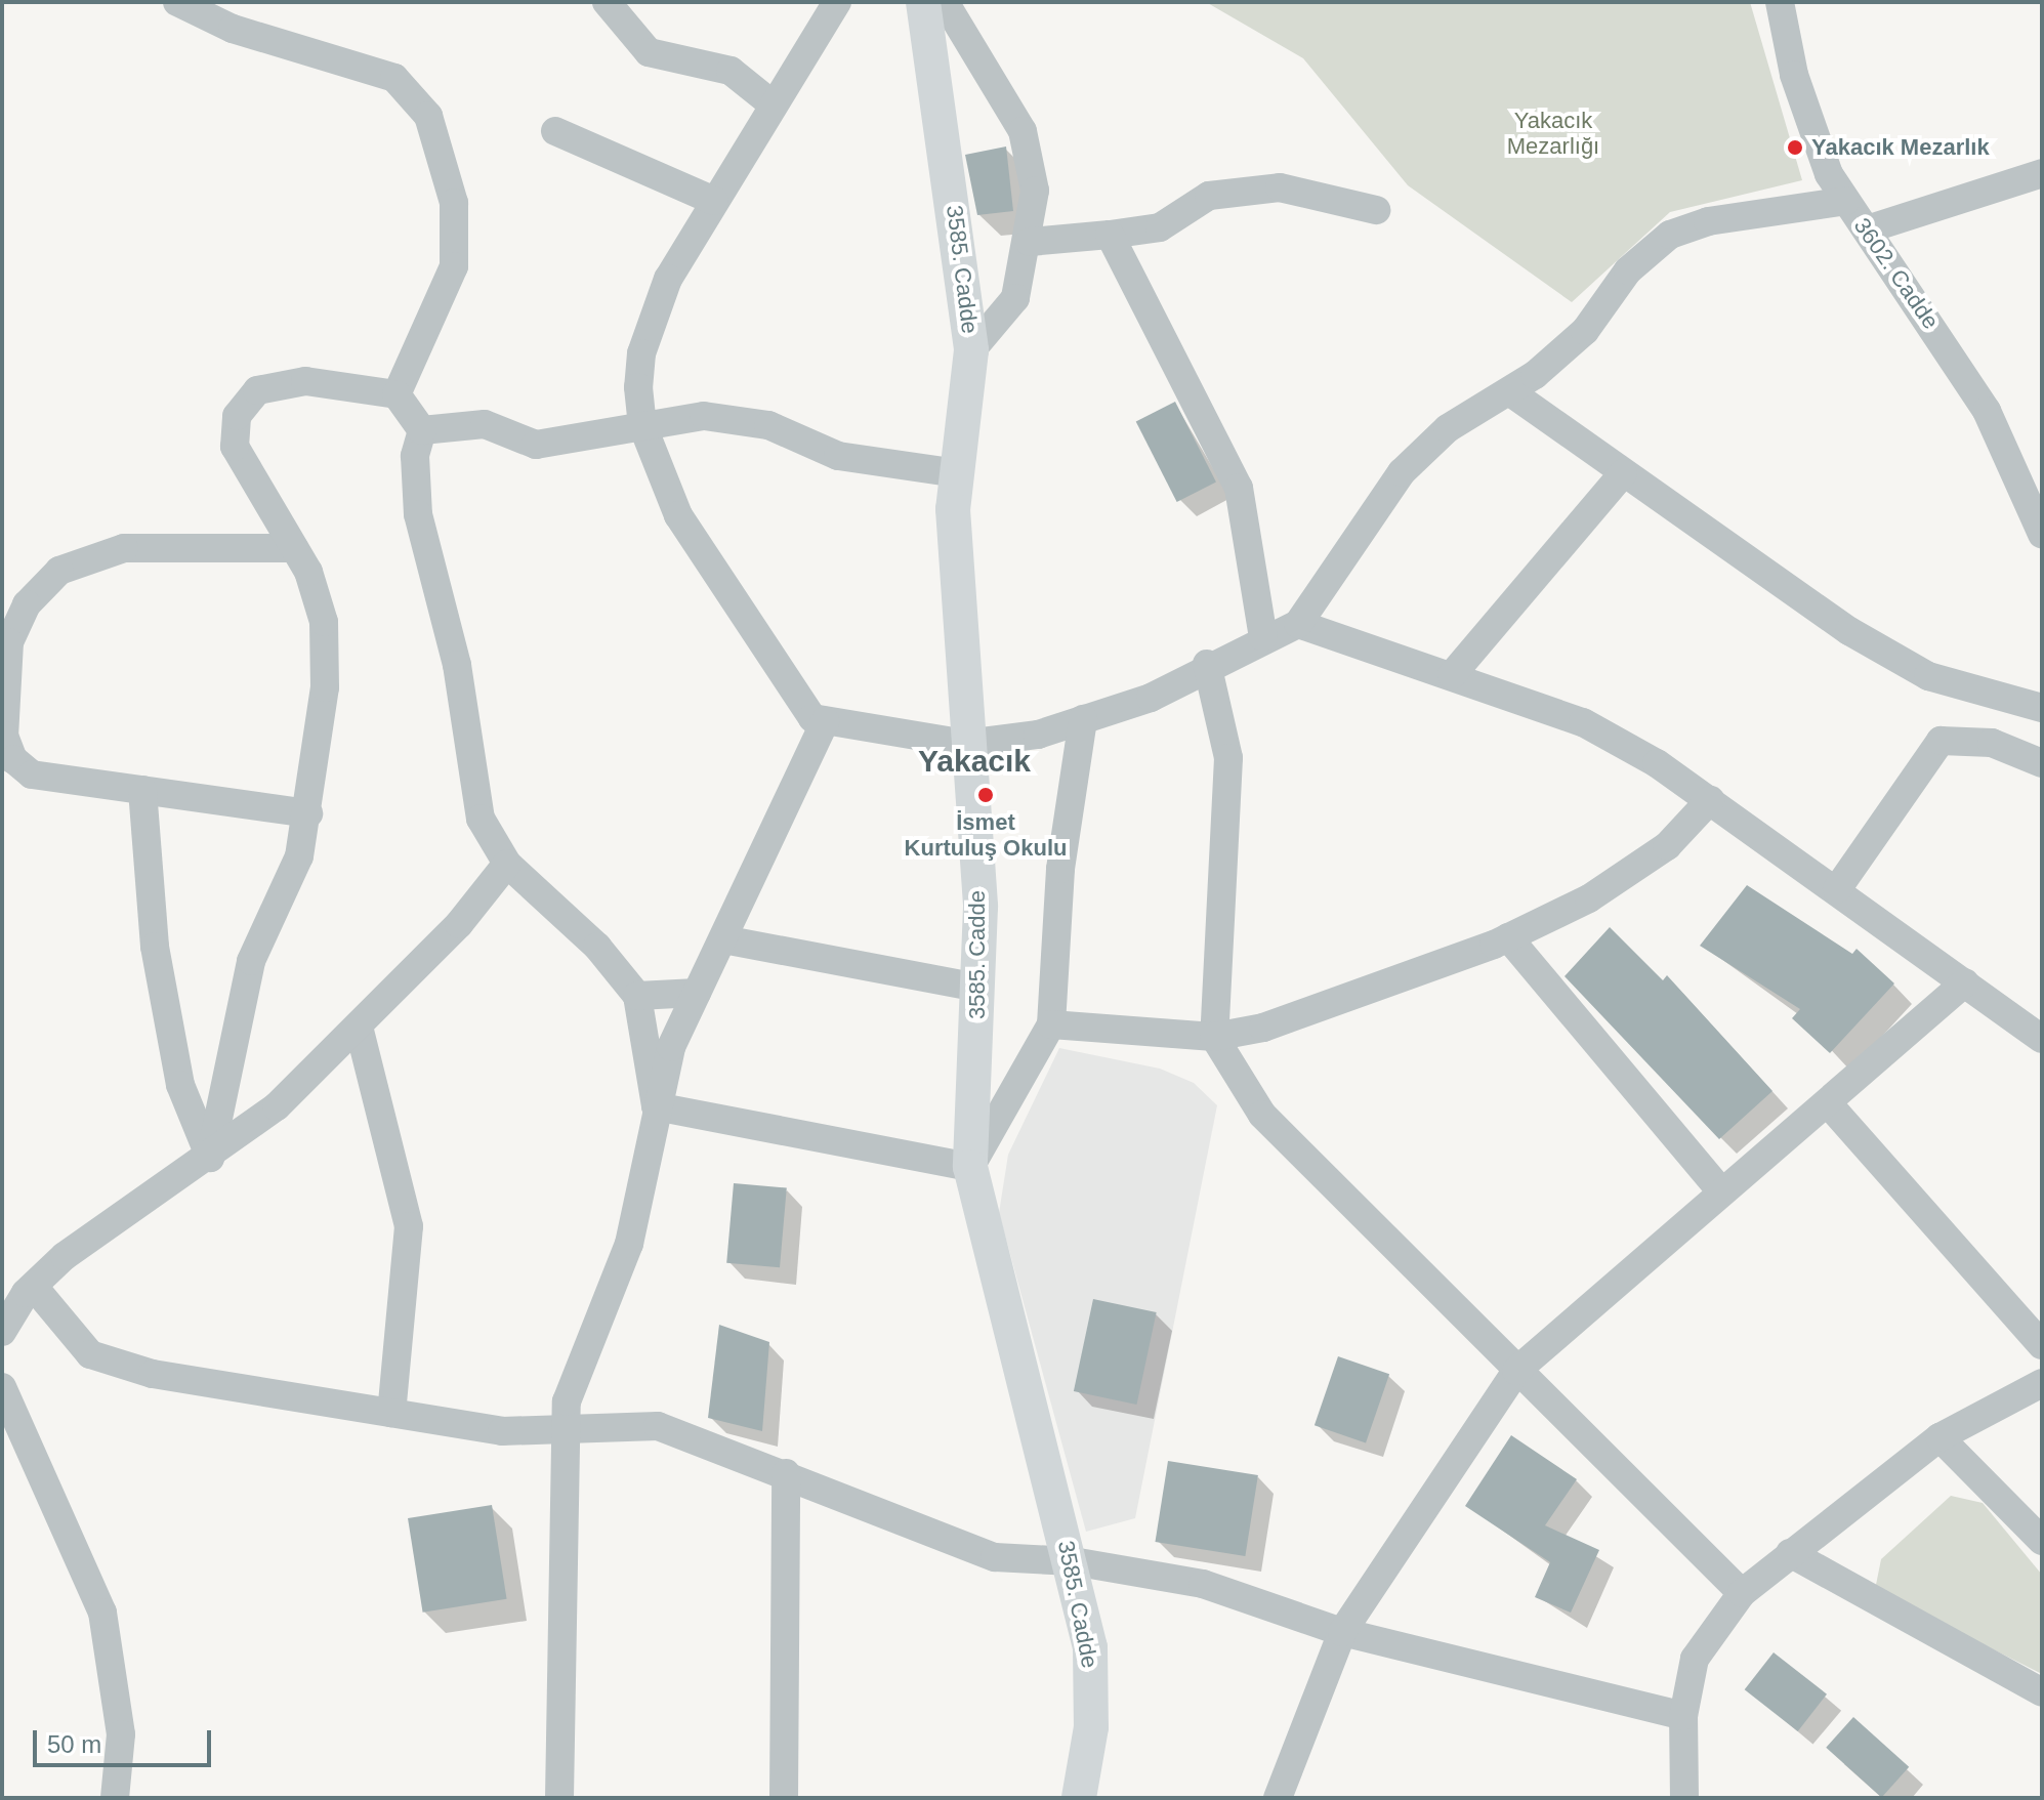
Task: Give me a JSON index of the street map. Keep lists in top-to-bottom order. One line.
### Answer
{"streets":{"main road":["3585. Cadde"],"street":["3602. Cadde"]},"districts":["Yakacık"],"parks":["Yakacık Mezarlığı"],"places":["Yakacık Mezarlık","İsmet Kurtuluş Okulu"],"scale_bar":"50 m"}
